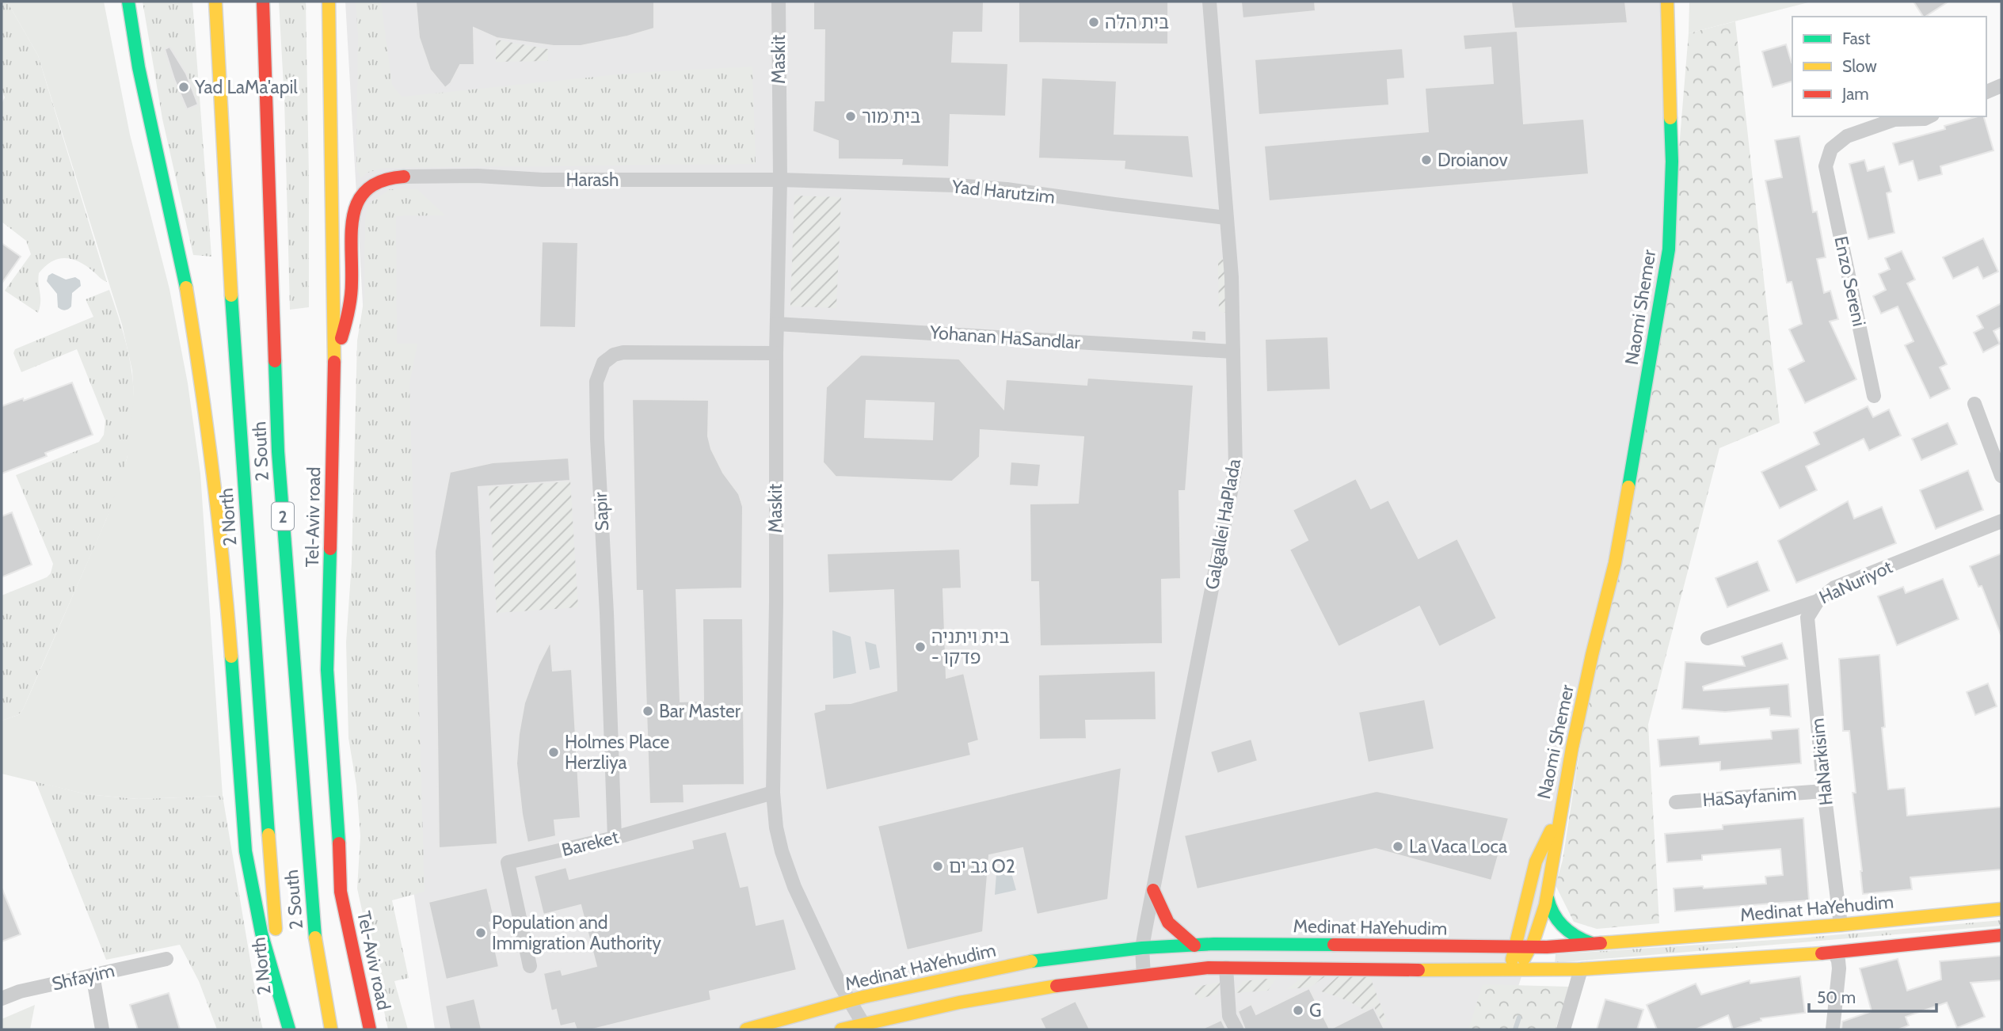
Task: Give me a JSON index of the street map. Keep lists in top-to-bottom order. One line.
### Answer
{"streets":{"main road":["Naomi Shemer","2 South","2","2 North","Tel-Aviv road","Medinat HaYehudim"],"street":["Maskit","Harash","Yad Harutzim","Enzo Sereni","Yohanan HaSandlar","Sapir","Galgallei HaPlada","HaNuriyot","HaNarkisim","HaSayfanim","Bareket","Shfayim"]},"crossings":[["Maskit","Harash"],["Maskit","Yad Harutzim"],["Maskit","Yohanan HaSandlar"],["Maskit","Sapir"],["Maskit","Bareket"],["Maskit","Medinat HaYehudim"],["Harash","Yad Harutzim"],["Yad Harutzim","Galgallei HaPlada"],["Naomi Shemer","Medinat HaYehudim"],["Yohanan HaSandlar","Galgallei HaPlada"],["Sapir","Bareket"],["Galgallei HaPlada","Medinat HaYehudim"],["HaNuriyot","HaNarkisim"],["HaNarkisim","HaSayfanim"],["HaNarkisim","Medinat HaYehudim"]],"places":["בית הלה","Yad LaMa'apil","בית מור","Droianov","בית ויתניה - פדקו","Bar Master","Holmes Place Herzliya","La Vaca Loca","גב ים O2","Population and Immigration Authority","G"],"legend":["Fast","Slow","Jam"],"scale_bar":"50 m"}
